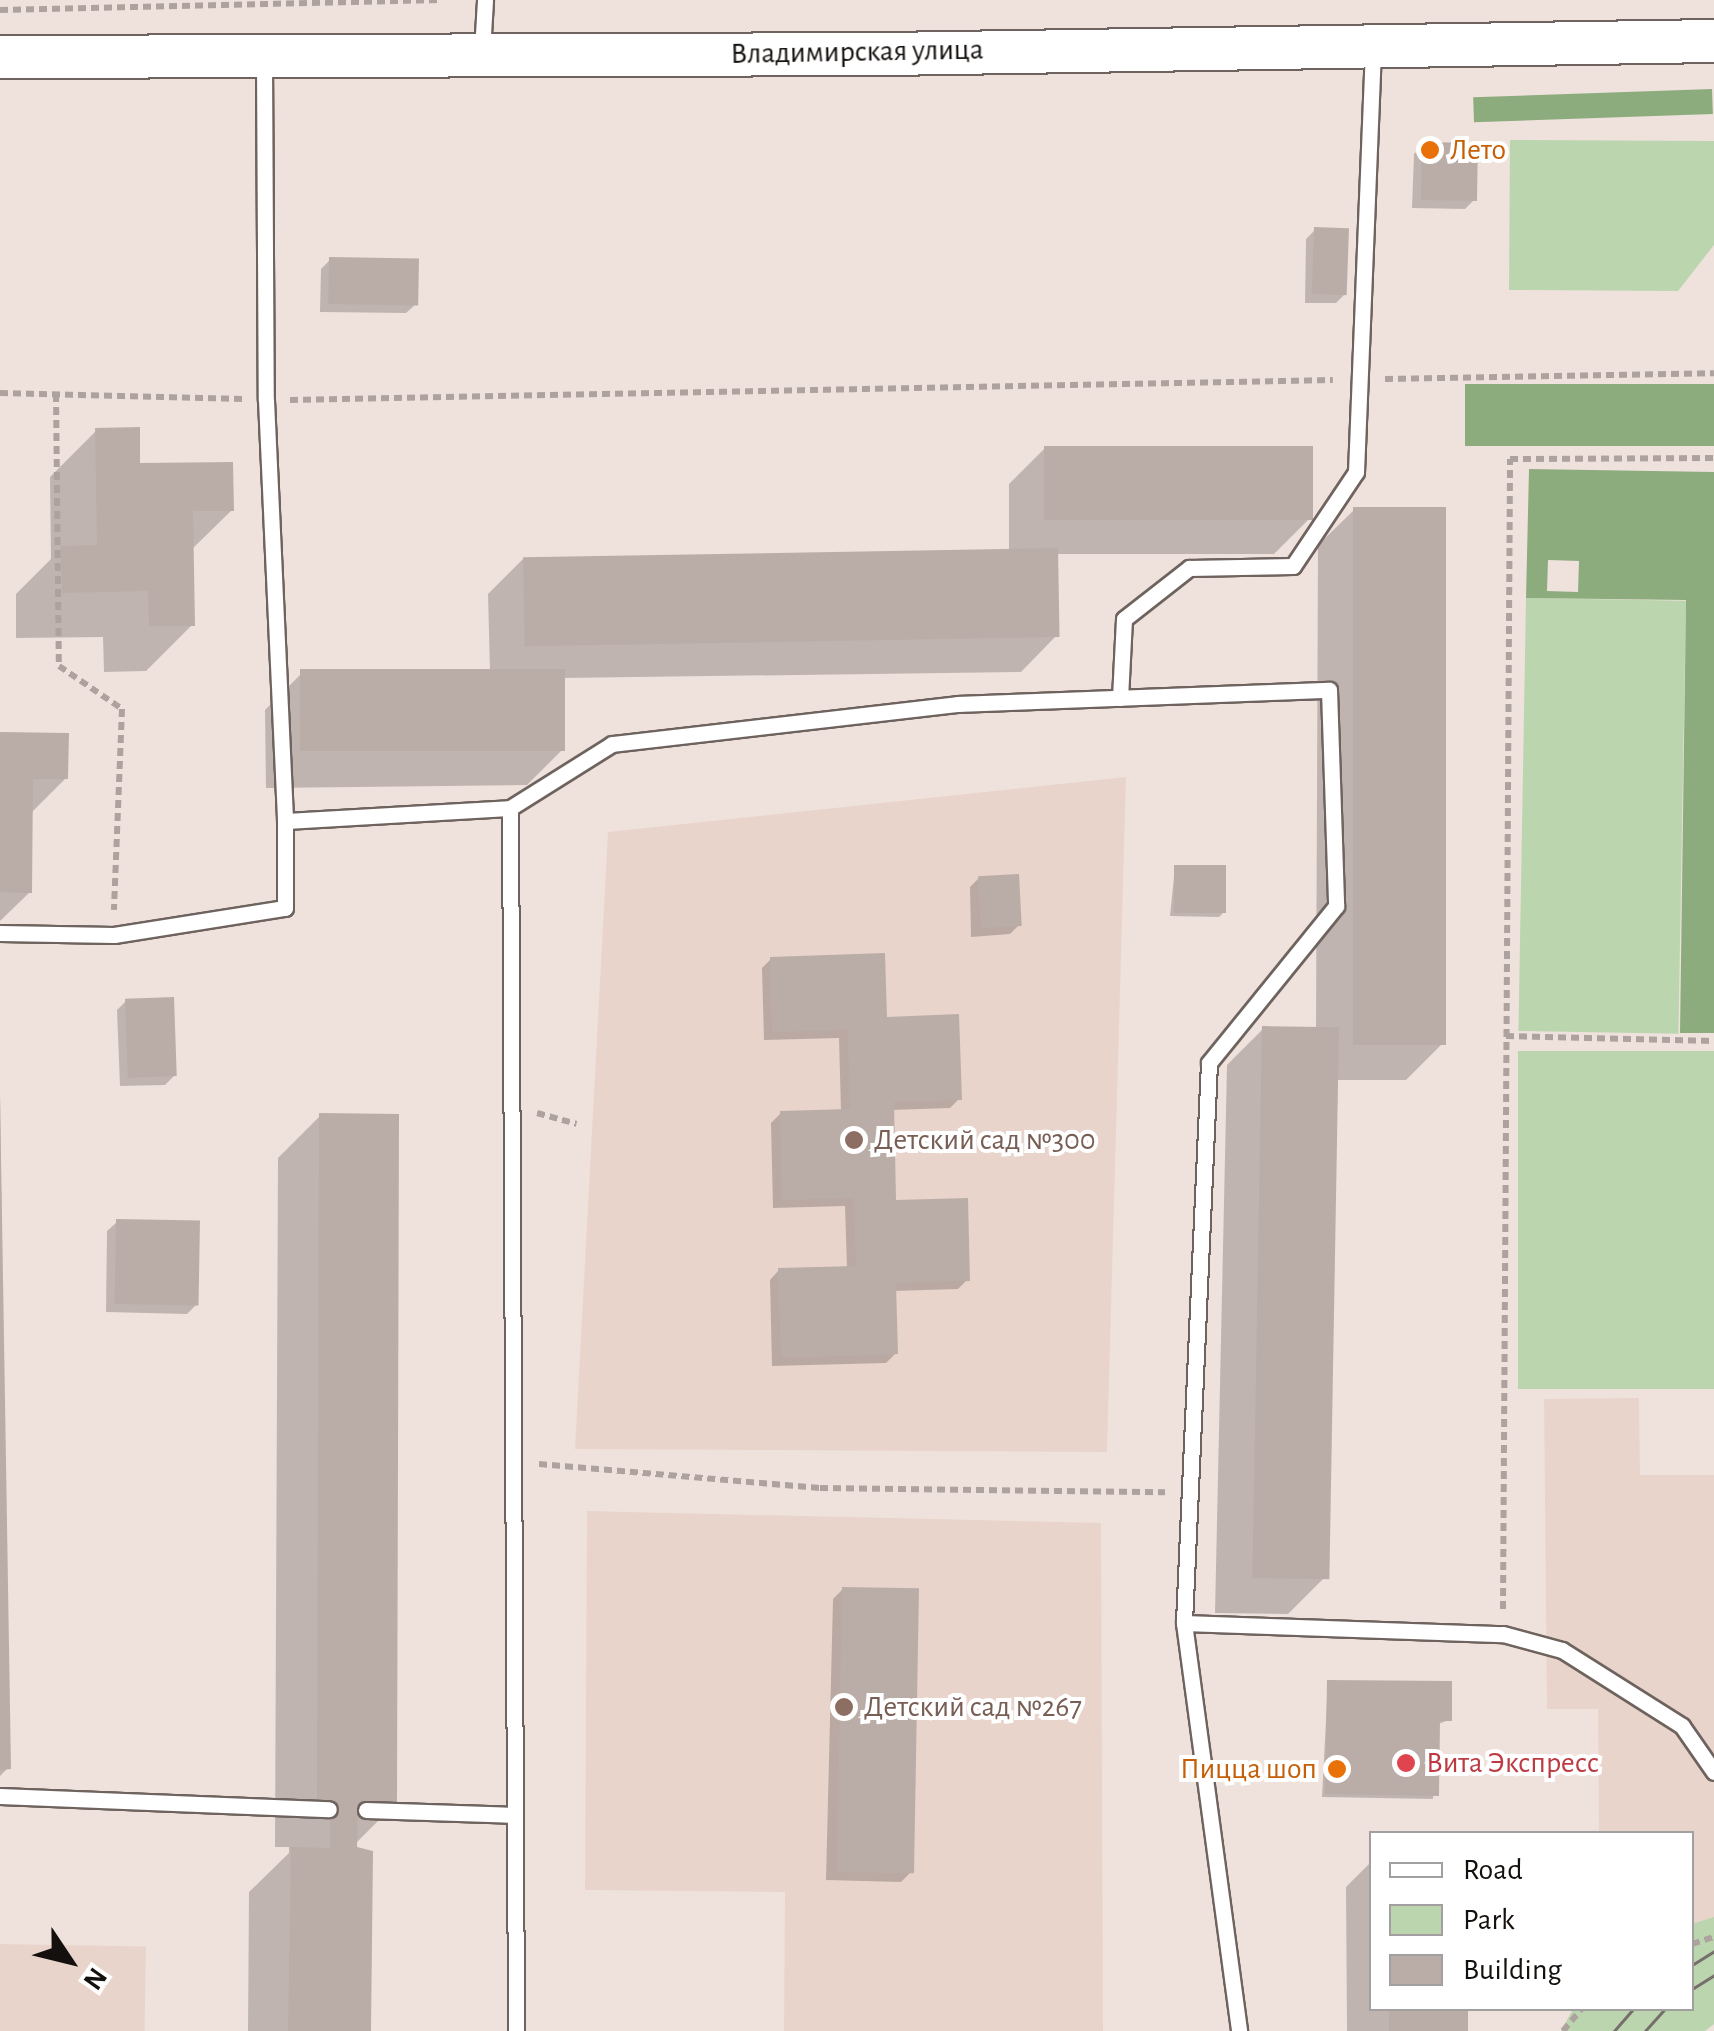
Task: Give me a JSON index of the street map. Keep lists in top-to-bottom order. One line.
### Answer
{"streets":{"street":["Владимирская улица"]},"places":["Лето","Детский сад №300","Детский сад №267","Вита Экспресс","Пицца шоп"],"legend":["Road","Park","Building"],"north":"bottom right"}
